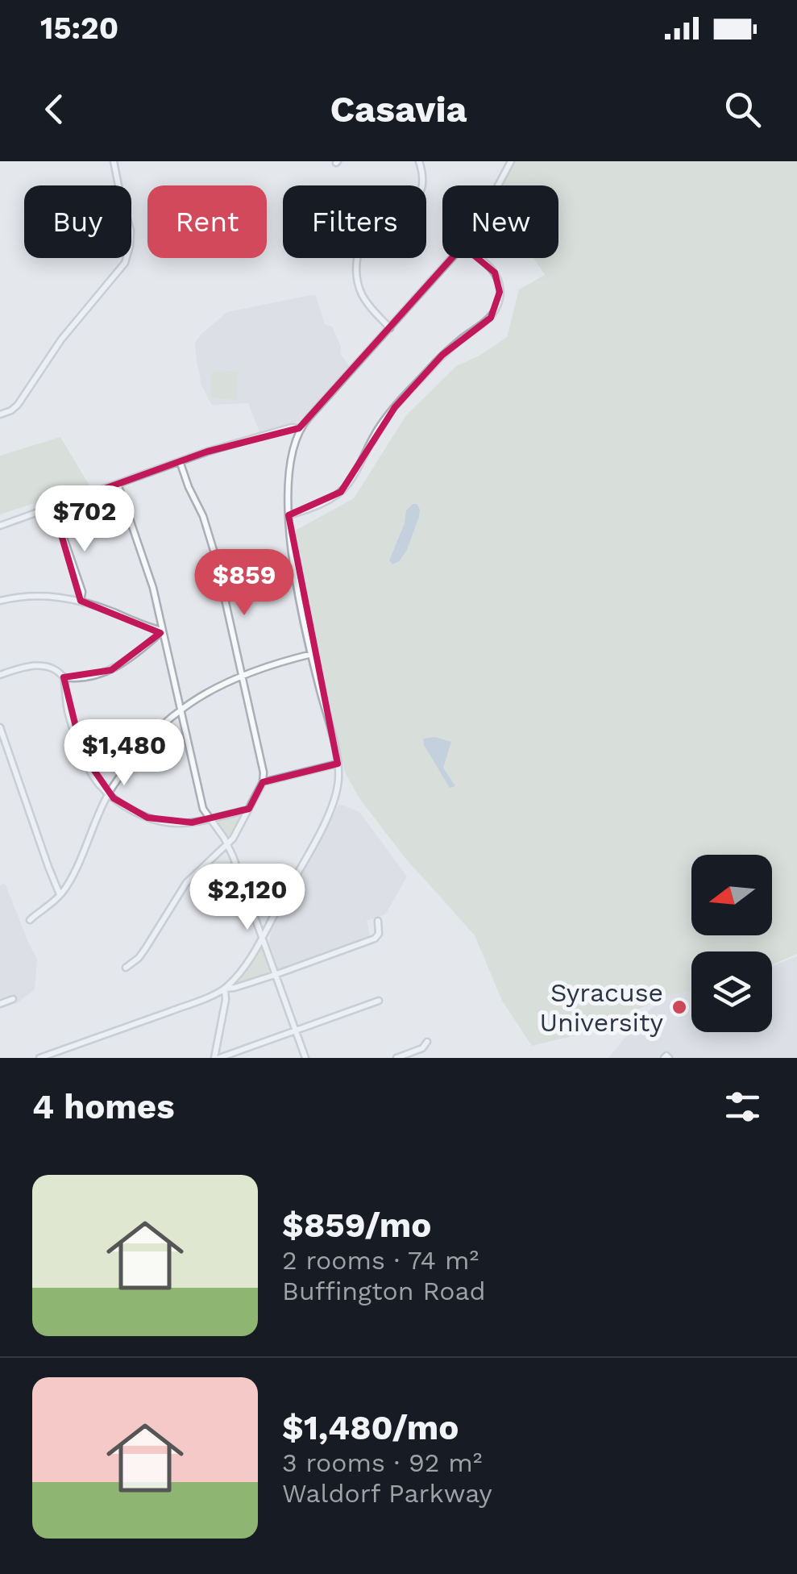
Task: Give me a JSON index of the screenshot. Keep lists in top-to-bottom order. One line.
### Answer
{"places":["Syracuse University"],"north":"left","page":{"status":"15:20","header":"Casavia","chip":["Buy","Rent","Filters","New"],"price":["$702","$859","$1,480","$2,120"],"heading":"4 homes","list":[{"name":"$859/mo","note":"2 rooms · 74 m² · Buffington Road"},{"name":"$1,480/mo","note":"3 rooms · 92 m² · Waldorf Parkway"}]}}
